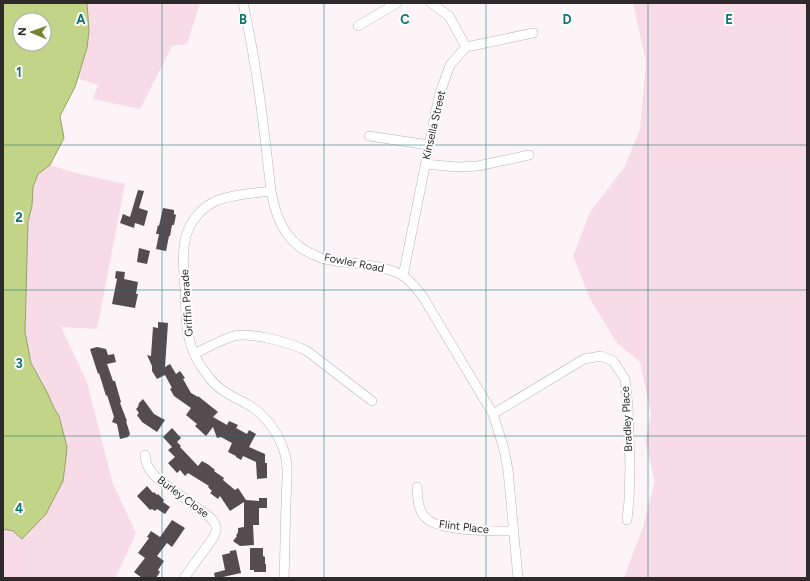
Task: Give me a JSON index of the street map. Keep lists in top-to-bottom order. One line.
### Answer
{"streets":{"street":["Kinsella Street","Fowler Road","Griffin Parade","Bradley Place","Burley Close","Flint Place"]},"crossings":[["Kinsella Street","Fowler Road"],["Fowler Road","Griffin Parade"],["Fowler Road","Bradley Place"],["Fowler Road","Flint Place"]],"north":"left","grid":{"columns":["A","B","C","D","E"],"rows":["1","2","3","4"]}}
